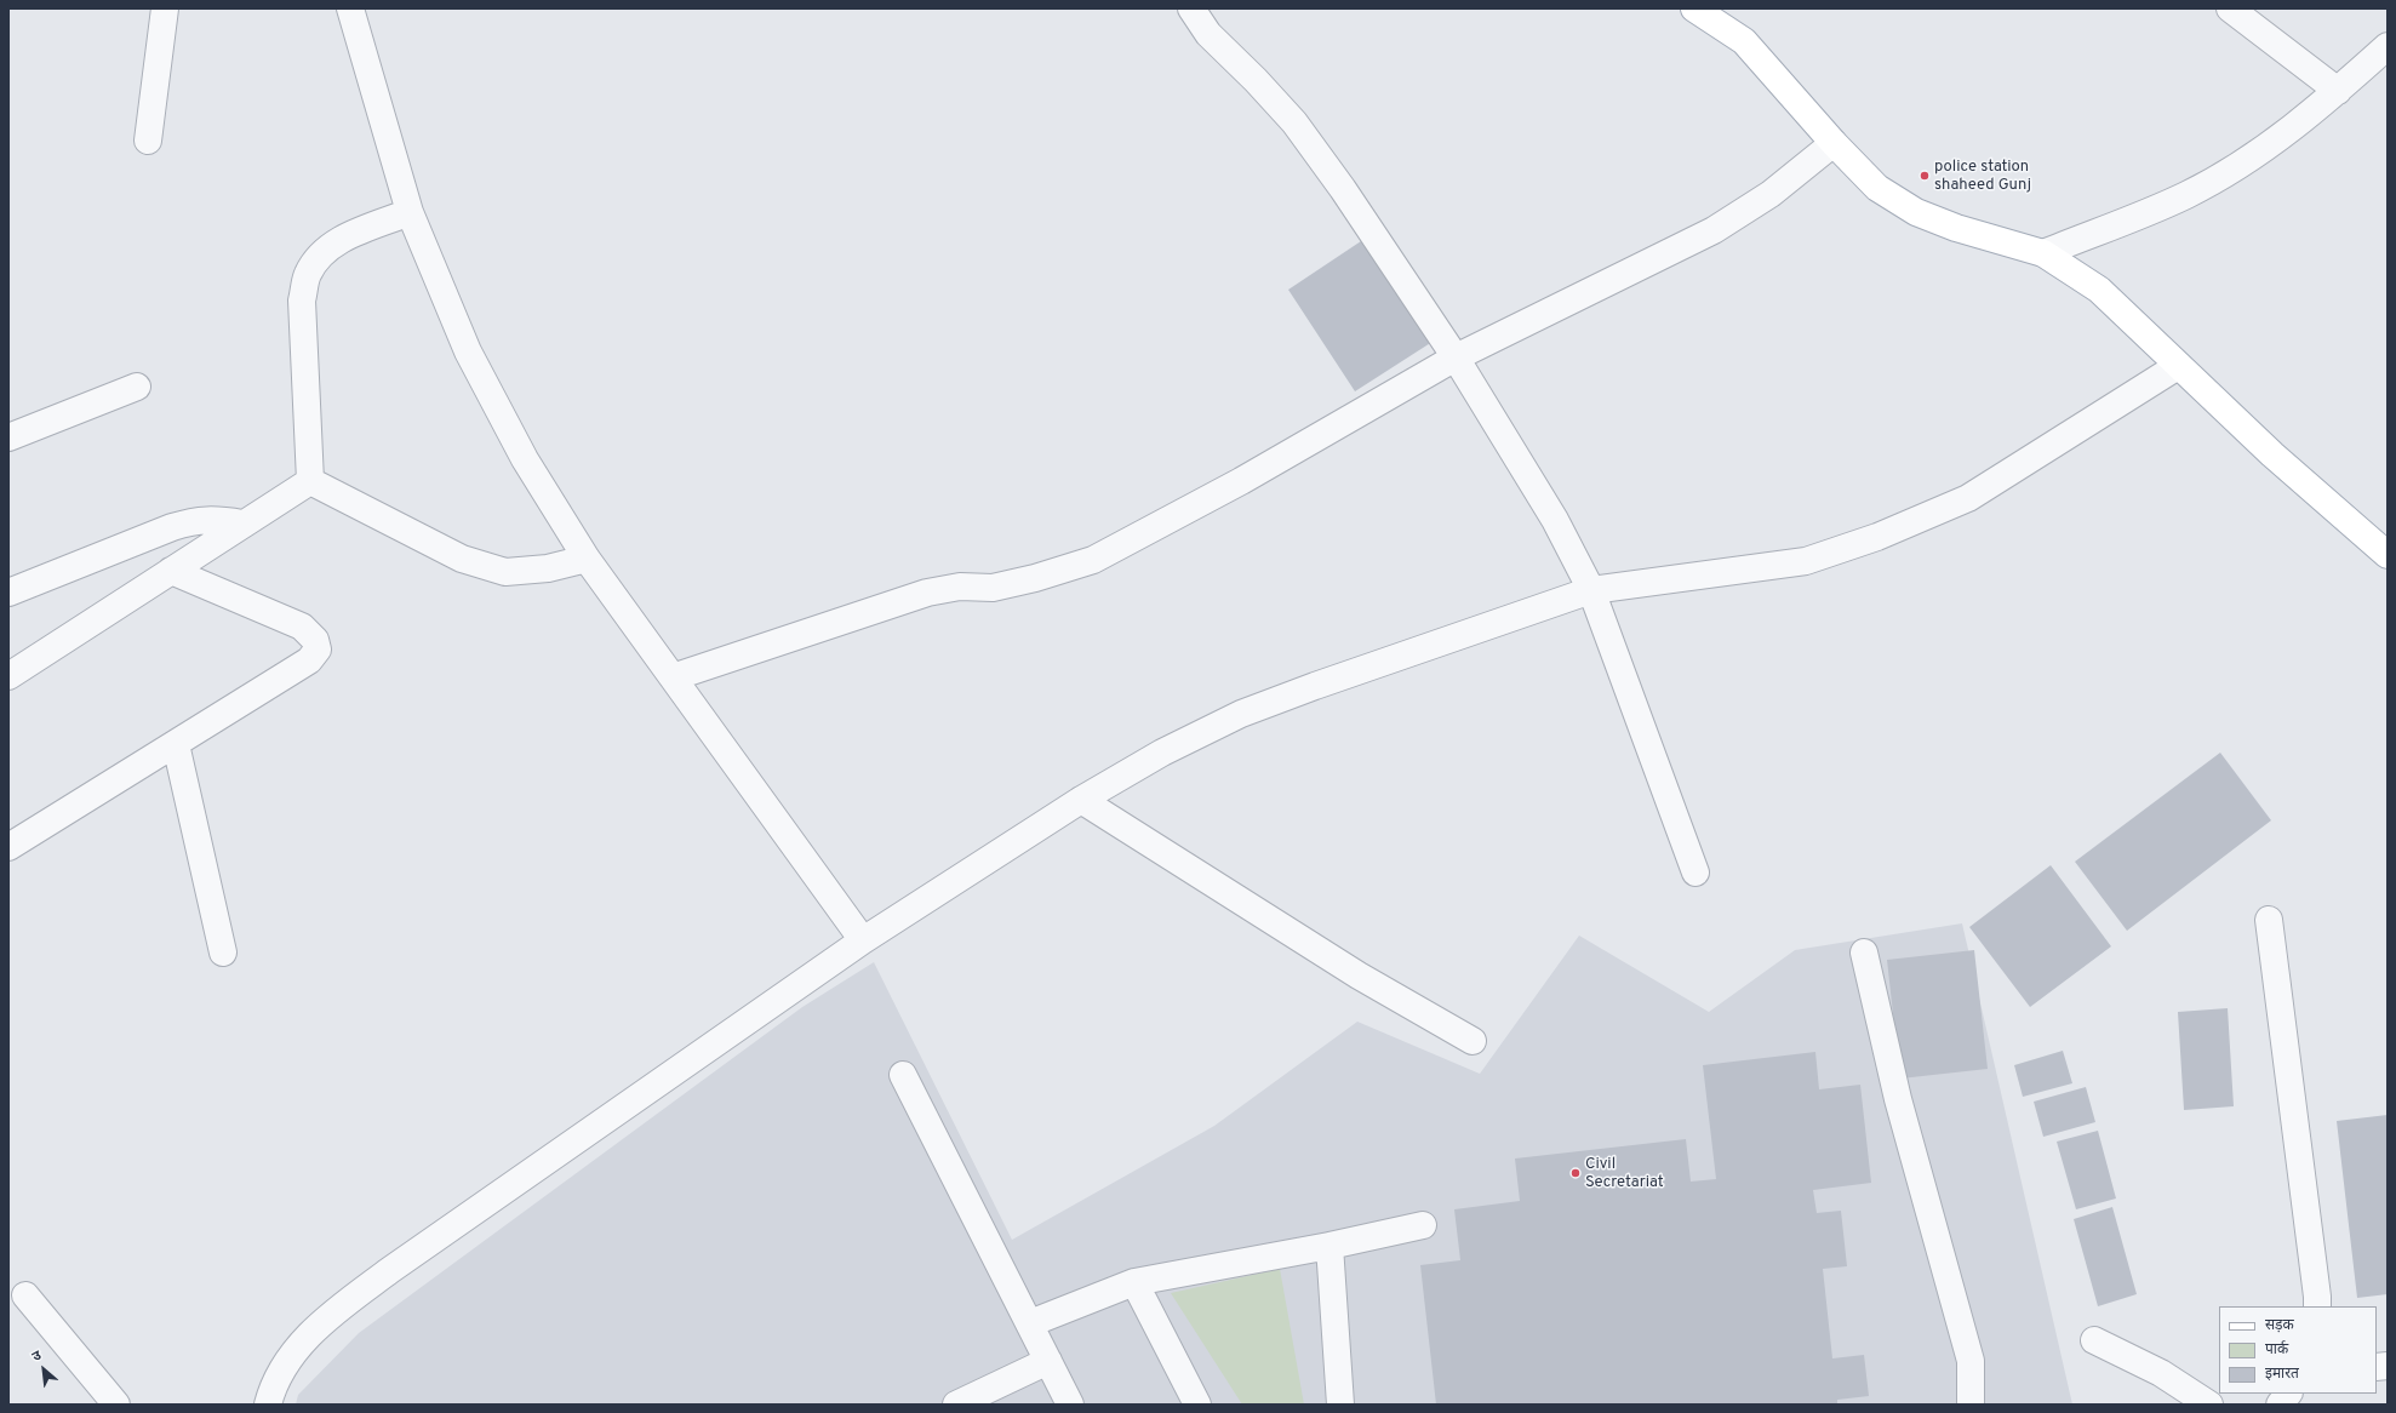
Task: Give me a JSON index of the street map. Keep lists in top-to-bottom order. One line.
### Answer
{"places":["police station shaheed Gunj","Civil Secretariat"],"legend":["सड़क","पार्क","इमारत"],"north":"top left"}
